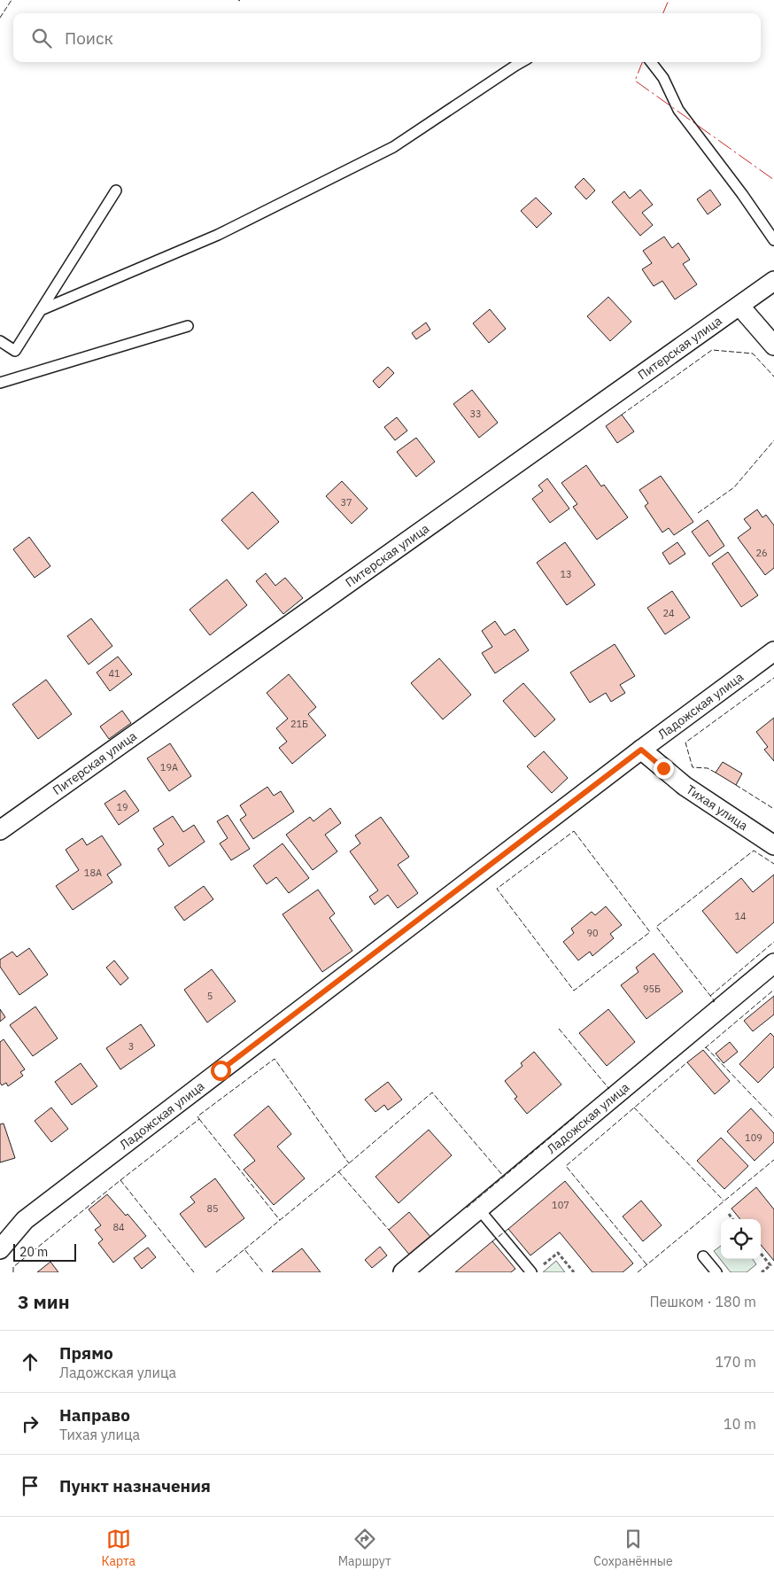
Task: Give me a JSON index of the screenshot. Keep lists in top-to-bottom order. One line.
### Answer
{"streets":{"street":["Питерская улица","Ладожская улица","Тихая улица"]},"crossings":[["Ладожская улица","Тихая улица"]],"house_numbers":["33","37","26","13","24","41","21Б","19А","19","18А","14","90","95Б","5","3","109","107","85","84"],"scale_bar":"20 m","page":{"search":"Поиск","scale":"20 m","heading":["3 мин","Пешком · 180 m"],"list":[["Прямо","Ладожская улица","170 m"],["Направо","Тихая улица","10 m"],"Пункт назначения"],"nav":["Карта","Маршрут","Сохранённые"]}}
